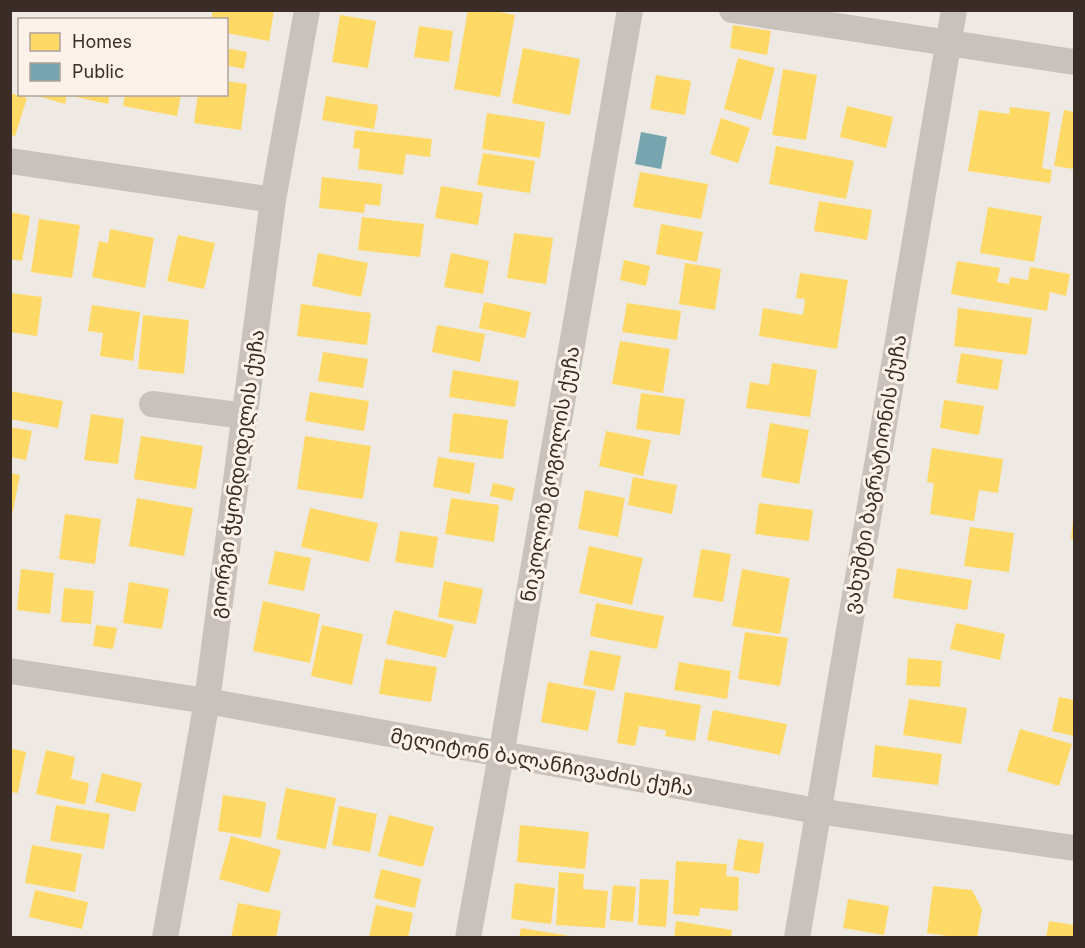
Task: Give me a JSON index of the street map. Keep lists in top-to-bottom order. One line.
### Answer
{"streets":{"street":["გიორგი ჭყონდიდელის ქუჩა","ნიკოლოზ გოგოლის ქუჩა","ვახუშტი ბაგრატიონის ქუჩა","მელიტონ ბალანჩივაძის ქუჩა"]},"crossings":[["გიორგი ჭყონდიდელის ქუჩა","მელიტონ ბალანჩივაძის ქუჩა"],["ნიკოლოზ გოგოლის ქუჩა","მელიტონ ბალანჩივაძის ქუჩა"],["ვახუშტი ბაგრატიონის ქუჩა","მელიტონ ბალანჩივაძის ქუჩა"]],"legend":["Homes","Public"]}
